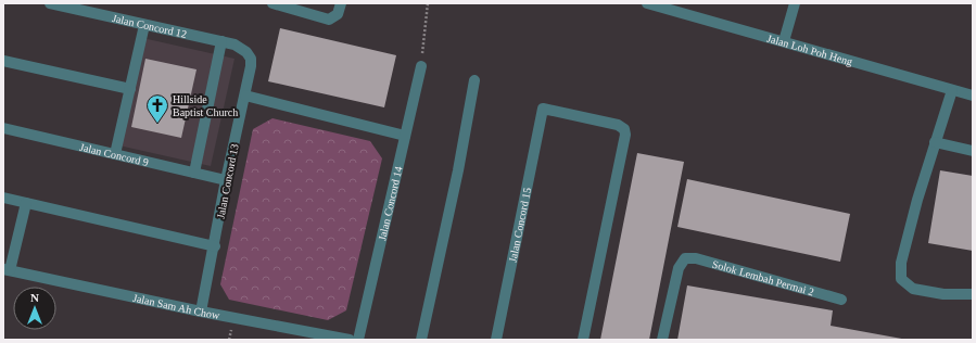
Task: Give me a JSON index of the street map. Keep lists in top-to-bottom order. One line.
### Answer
{"streets":{"street":["Jalan Concord 12","Jalan Loh Poh Heng","Jalan Concord 9","Jalan Concord 13","Jalan Concord 14","Jalan Concord 15","Solok Lembah Permai 2","Jalan Sam Ah Chow"]},"crossings":[["Jalan Concord 12","Jalan Concord 13"],["Jalan Concord 9","Jalan Concord 13"],["Jalan Concord 13","Jalan Sam Ah Chow"]],"places":{"church":["Hillside Baptist Church"]},"north":"top"}
